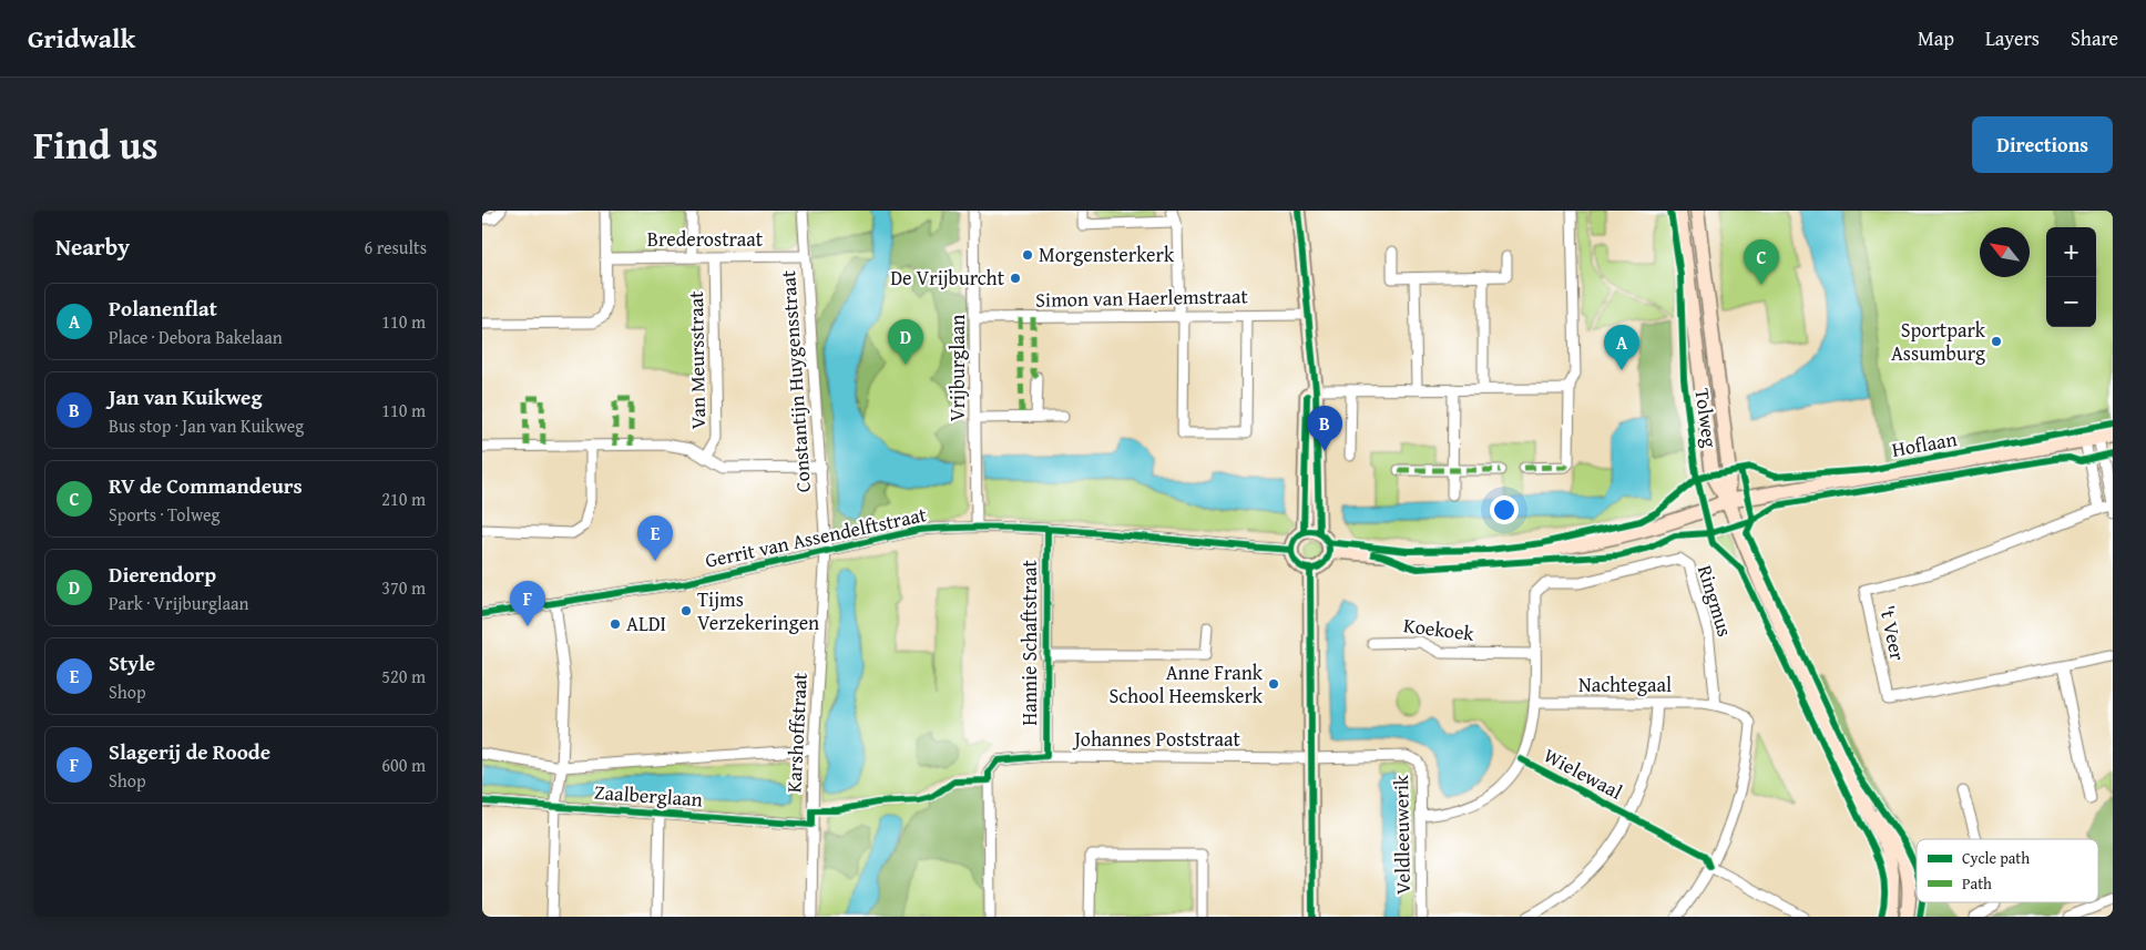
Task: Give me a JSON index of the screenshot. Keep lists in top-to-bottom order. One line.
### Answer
{"streets":{"main road":["Tolweg","Hoflaan"],"street":["Brederostraat","Simon van Haerlemstraat","Van Meursstraat","Vrijburglaan","Constantijn Huygensstraat","Gerrit van Assendelftstraat","Ringmus","Koekoek","'t Veer","Hannie Schaftstraat","Nachtegaal","Karshoffstraat","Johannes Poststraat","Wielewaal","Zaalberglaan","Veldleeuwerik"]},"crossings":[["Brederostraat","Van Meursstraat"],["Brederostraat","Constantijn Huygensstraat"],["Simon van Haerlemstraat","Vrijburglaan"],["Vrijburglaan","Gerrit van Assendelftstraat"],["Constantijn Huygensstraat","Gerrit van Assendelftstraat"],["Constantijn Huygensstraat","Karshoffstraat"],["Tolweg","Hoflaan"],["Gerrit van Assendelftstraat","Hannie Schaftstraat"],["Gerrit van Assendelftstraat","Karshoffstraat"],["Ringmus","Koekoek"],["Ringmus","Nachtegaal"],["Ringmus","Veldleeuwerik"],["Hannie Schaftstraat","Johannes Poststraat"],["Nachtegaal","Wielewaal"],["Karshoffstraat","Zaalberglaan"],["Johannes Poststraat","Veldleeuwerik"]],"places":["Morgensterkerk","De Vrijburcht","Sportpark Assumburg","Tijms Verzekeringen","ALDI","Anne Frank School Heemskerk"],"legend":["Cycle path","Path"],"north":"top left","page":{"header":"Gridwalk","nav":["Map","Layers","Share"],"title":"Find us","buttons":"Directions","heading":["Nearby","6 results"],"map_buttons":["+","−"],"pins":["C","D","A","B","E","F"],"list":[{"mark":"A","name":"Polanenflat","note":"Place · Debora Bakelaan","value":"110 m"},{"mark":"B","name":"Jan van Kuikweg","note":"Bus stop · Jan van Kuikweg","value":"110 m"},{"mark":"C","name":"RV de Commandeurs","note":"Sports · Tolweg","value":"210 m"},{"mark":"D","name":"Dierendorp","note":"Park · Vrijburglaan","value":"370 m"},{"mark":"E","name":"Style","note":"Shop","value":"520 m"},{"mark":"F","name":"Slagerij de Roode","note":"Shop","value":"600 m"}]}}
